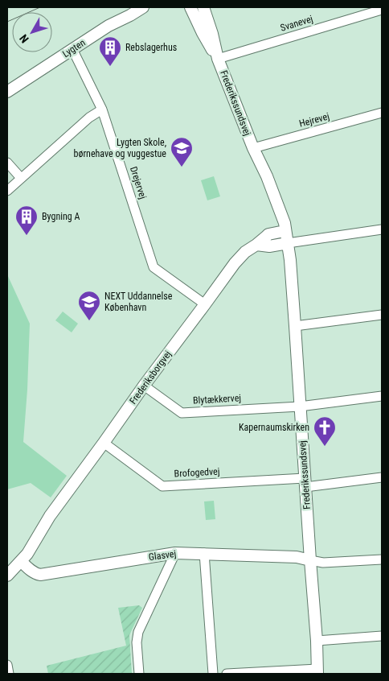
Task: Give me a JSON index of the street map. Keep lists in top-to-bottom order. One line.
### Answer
{"streets":{"street":["Svanevej","Lygten","Frederikssundsvej","Hejrevej","Drejervej","Frederiksborgvej","Blytækkervej","Brofogedvej","Glasvej"]},"crossings":[["Svanevej","Frederikssundsvej"],["Lygten","Drejervej"],["Frederikssundsvej","Hejrevej"],["Frederikssundsvej","Frederiksborgvej"],["Frederikssundsvej","Blytækkervej"],["Frederikssundsvej","Brofogedvej"],["Frederikssundsvej","Glasvej"],["Drejervej","Frederiksborgvej"],["Frederiksborgvej","Blytækkervej"],["Frederiksborgvej","Brofogedvej"],["Frederiksborgvej","Glasvej"]],"places":{"building":["Rebslagerhus","Bygning A"],"school or university":["Lygten Skole, børnehave og vuggestue","NEXT Uddannelse København"],"church":["Kapernaumskirken"]},"north":"bottom left"}
